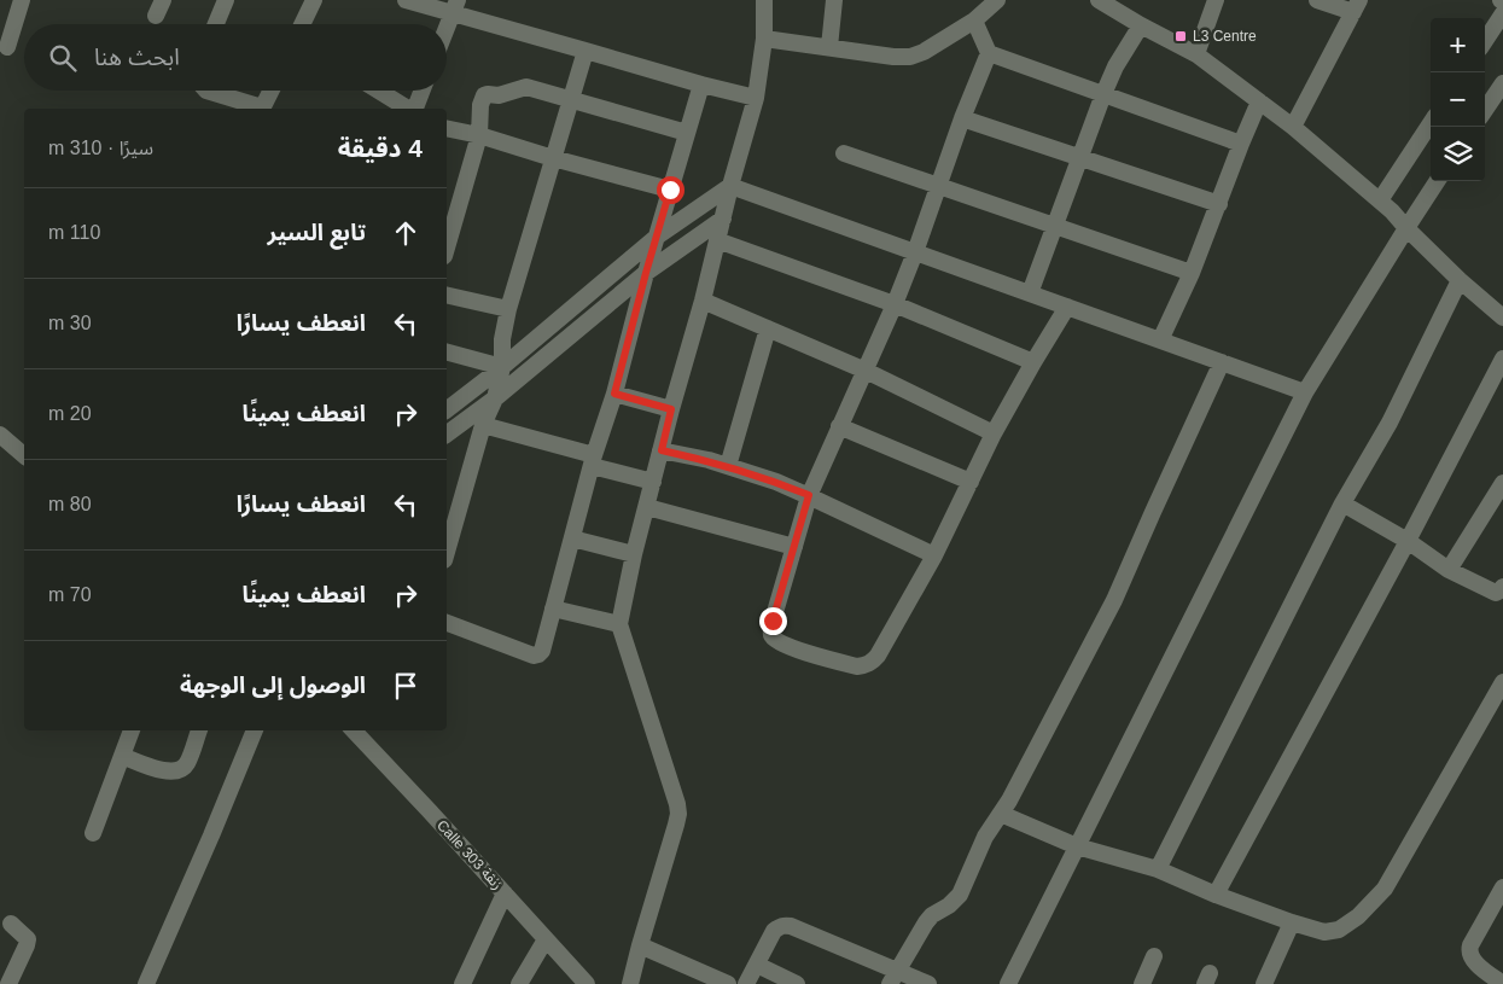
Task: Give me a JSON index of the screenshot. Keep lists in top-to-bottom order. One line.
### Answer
{"streets":{"street":["Calle 303 زنقة"]},"places":{"transit":["L3 Centre"]},"page":{"map_buttons":["+","−"],"search":"ابحث هنا","heading":["4 دقيقة","سيرًا · 310 m"],"list":[["تابع السير","110 m"],["انعطف يسارًا","30 m"],["انعطف يمينًا","20 m"],["انعطف يسارًا","80 m"],["انعطف يمينًا","70 m"],"الوصول إلى الوجهة"]}}
